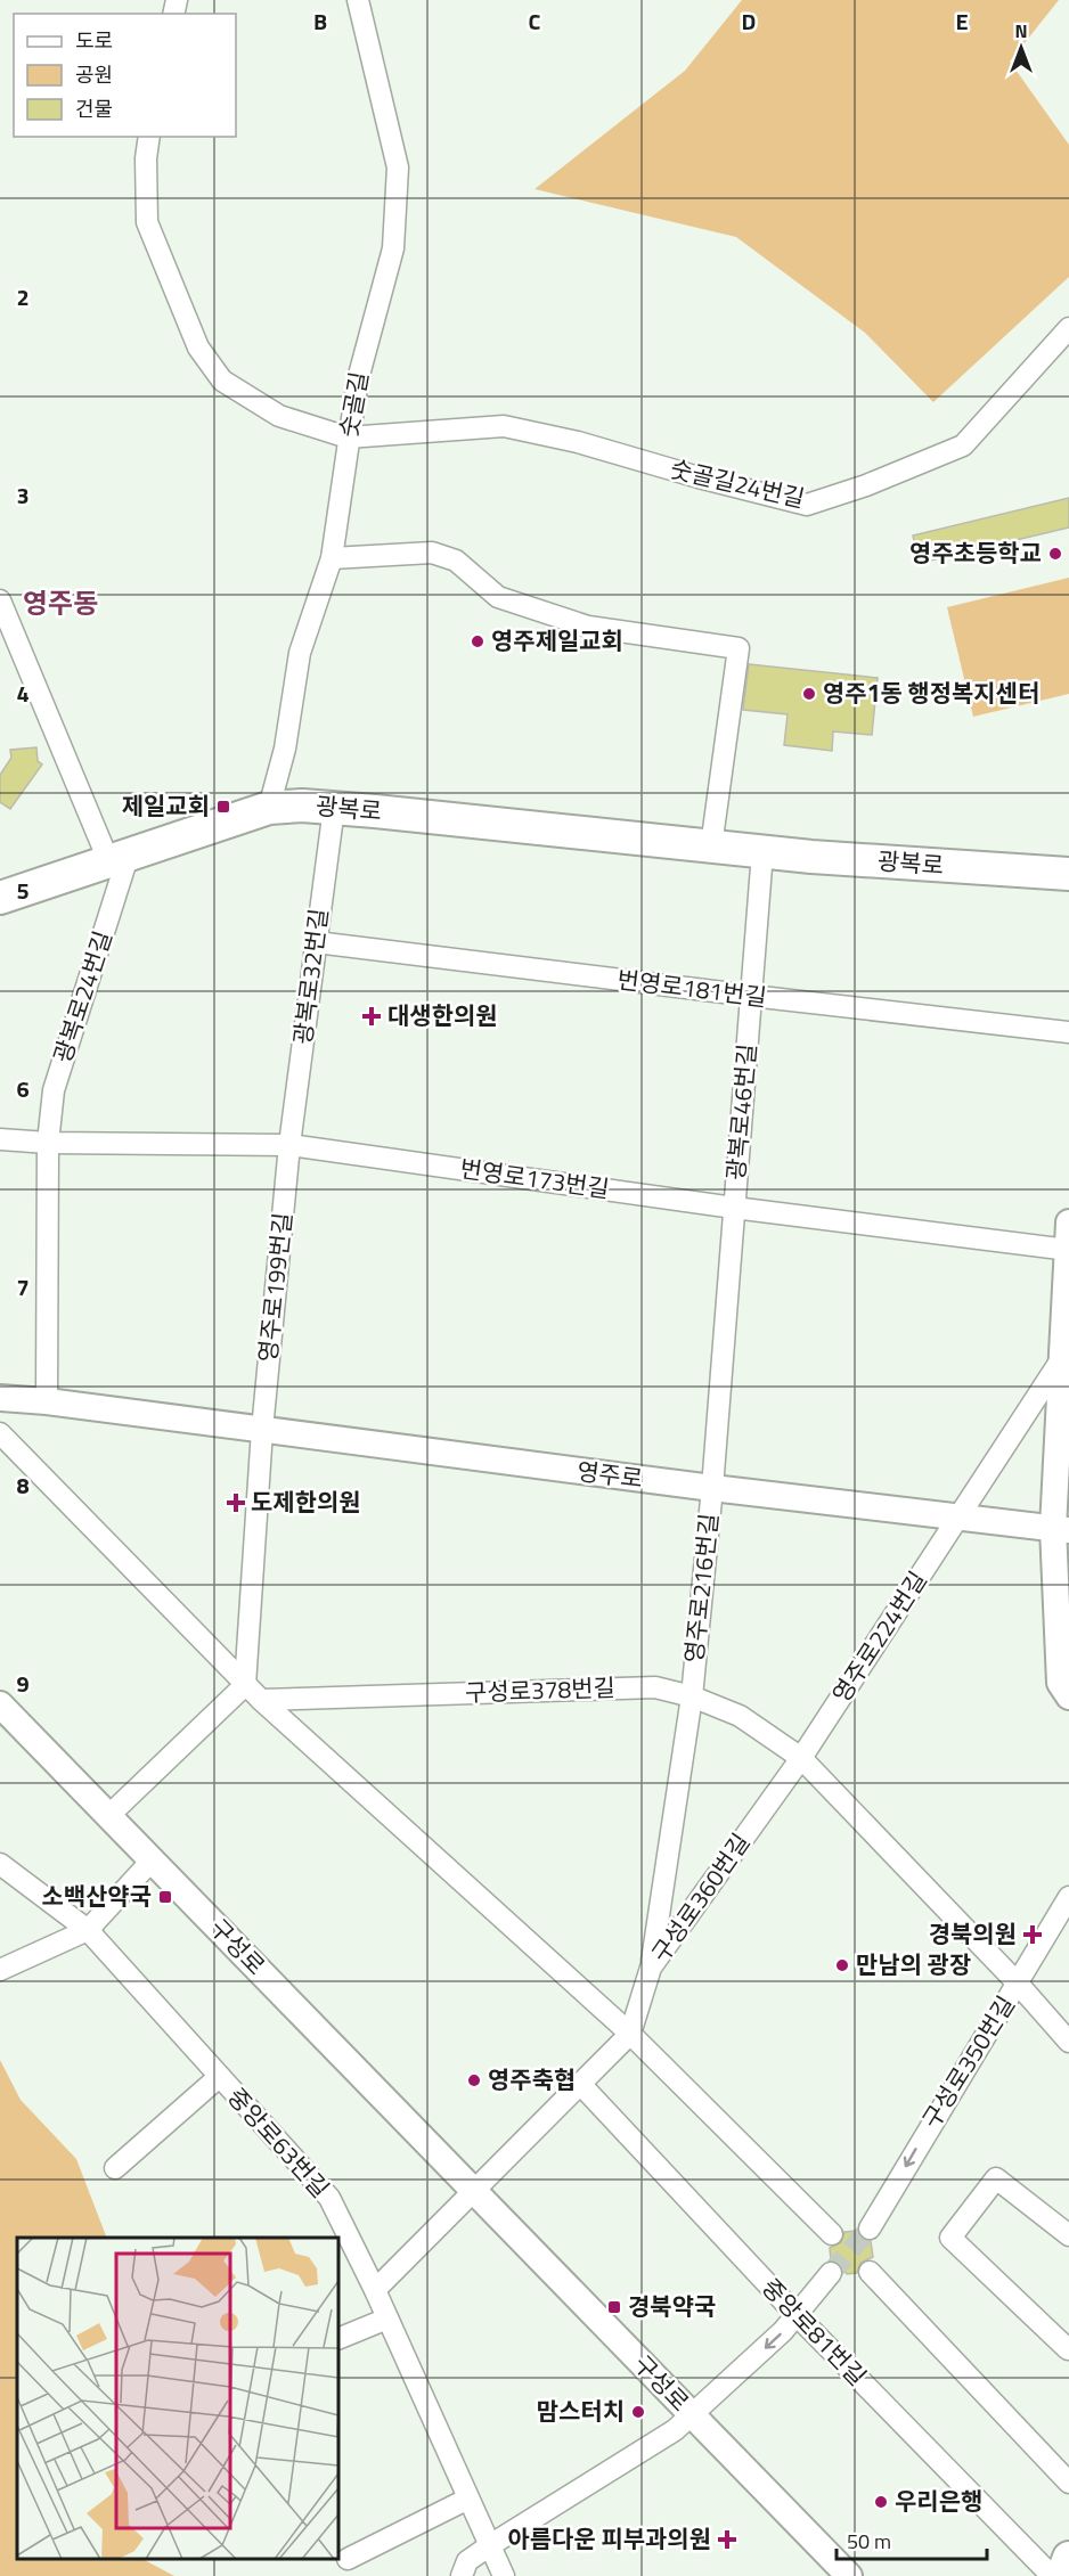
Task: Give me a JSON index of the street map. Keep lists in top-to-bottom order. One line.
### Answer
{"streets":{"main road":["광복로"],"street":["숫골길","숫골길24번길","광복로32번길","번영로181번길","광복로24번길","광복로46번길","번영로173번길","영주로199번길","영주로","영주로216번길","영주로224번길","구성로378번길","구성로360번길","구성로","구성로350번길","중앙로63번길","중앙로81번길"]},"crossings":[["숫골길","숫골길24번길"],["숫골길","광복로"],["광복로","광복로32번길"],["광복로","광복로24번길"],["광복로","광복로46번길"],["광복로32번길","번영로181번길"],["광복로32번길","번영로173번길"],["광복로32번길","영주로199번길"],["번영로181번길","광복로46번길"],["광복로24번길","번영로173번길"],["광복로24번길","영주로"],["광복로46번길","번영로173번길"],["광복로46번길","영주로216번길"],["번영로173번길","영주로199번길"],["번영로173번길","영주로216번길"],["영주로199번길","영주로"],["영주로","영주로216번길"],["영주로","영주로224번길"],["영주로216번길","구성로378번길"],["영주로216번길","구성로360번길"],["영주로224번길","구성로378번길"],["영주로224번길","구성로360번길"],["구성로378번길","구성로360번길"],["구성로378번길","구성로350번길"],["구성로360번길","구성로"],["구성로360번길","중앙로81번길"]],"one_way":["구성로350번길"],"districts":["영주동"],"places":{"other":["영주초등학교","영주제일교회","영주1동 행정복지센터","만남의 광장","영주축협","맘스터치","우리은행"],"transit":["제일교회","소백산약국","경북약국"],"health":["대생한의원","도제한의원","경북의원","아름다운 피부과의원"]},"legend":["도로","공원","건물"],"scale_bar":"50 m","north":"top","grid":{"columns":["B","C","D","E"],"rows":["2","3","4","5","6","7","8","9"]}}
